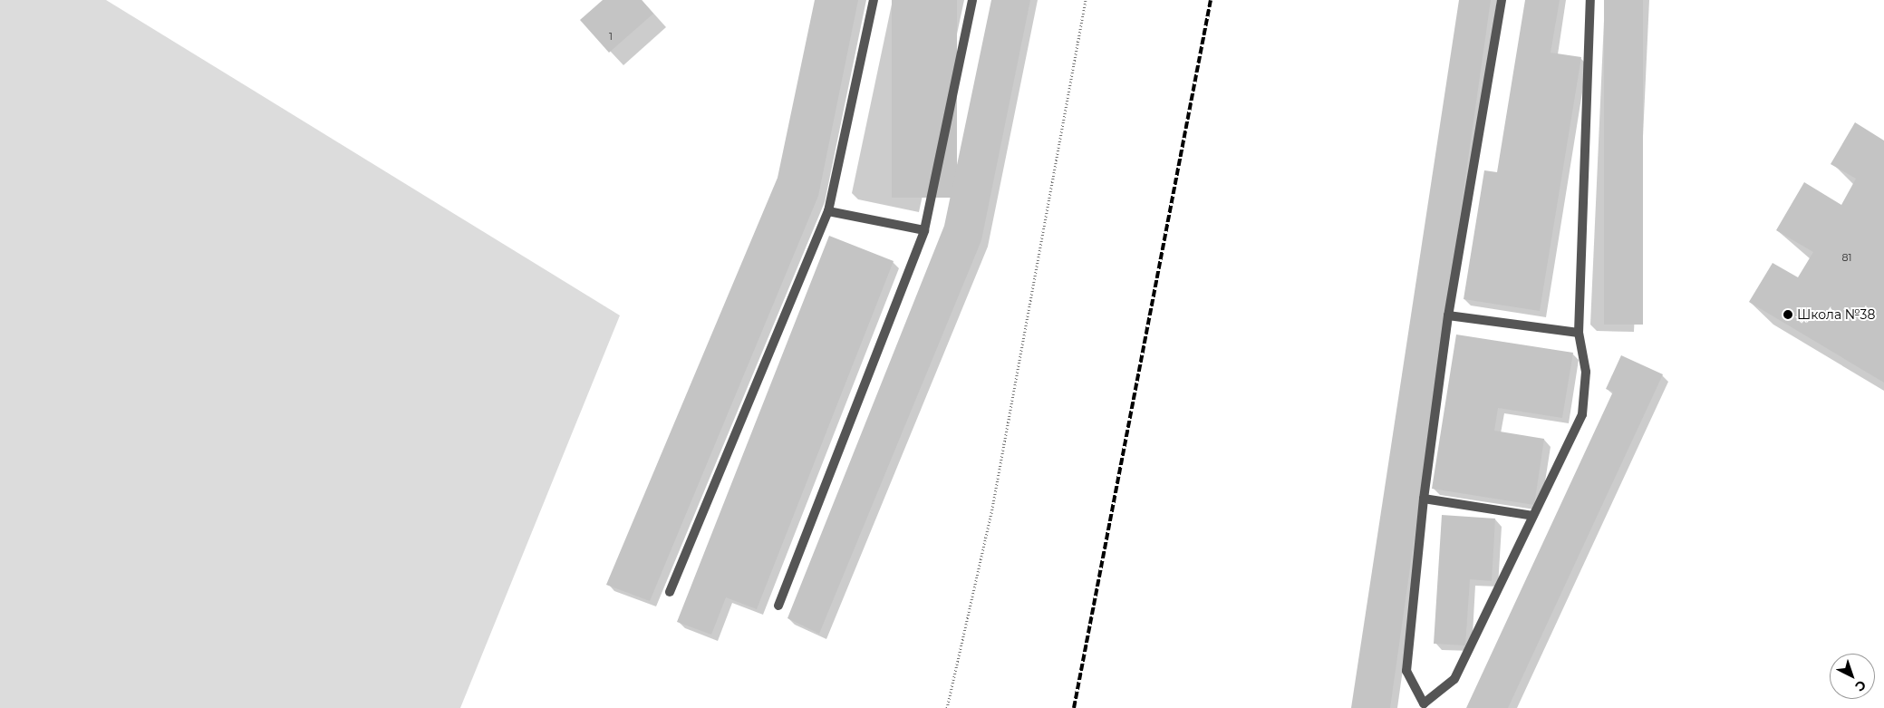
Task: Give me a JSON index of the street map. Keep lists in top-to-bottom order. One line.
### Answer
{"places":["Школа №38"],"house_numbers":["1","81"],"north":"bottom right"}
